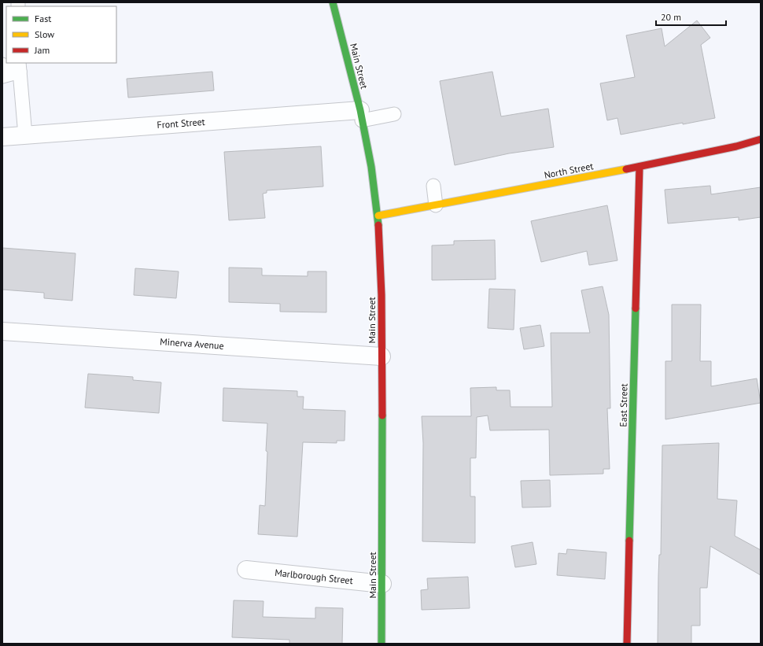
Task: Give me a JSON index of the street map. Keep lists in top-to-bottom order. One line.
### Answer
{"streets":{"street":["Main Street","Front Street","North Street","Minerva Avenue","East Street","Marlborough Street"]},"crossings":[["Main Street","Front Street"],["Main Street","North Street"],["Main Street","Minerva Avenue"],["Main Street","Marlborough Street"],["North Street","East Street"]],"legend":["Fast","Slow","Jam"],"scale_bar":"20 m"}
